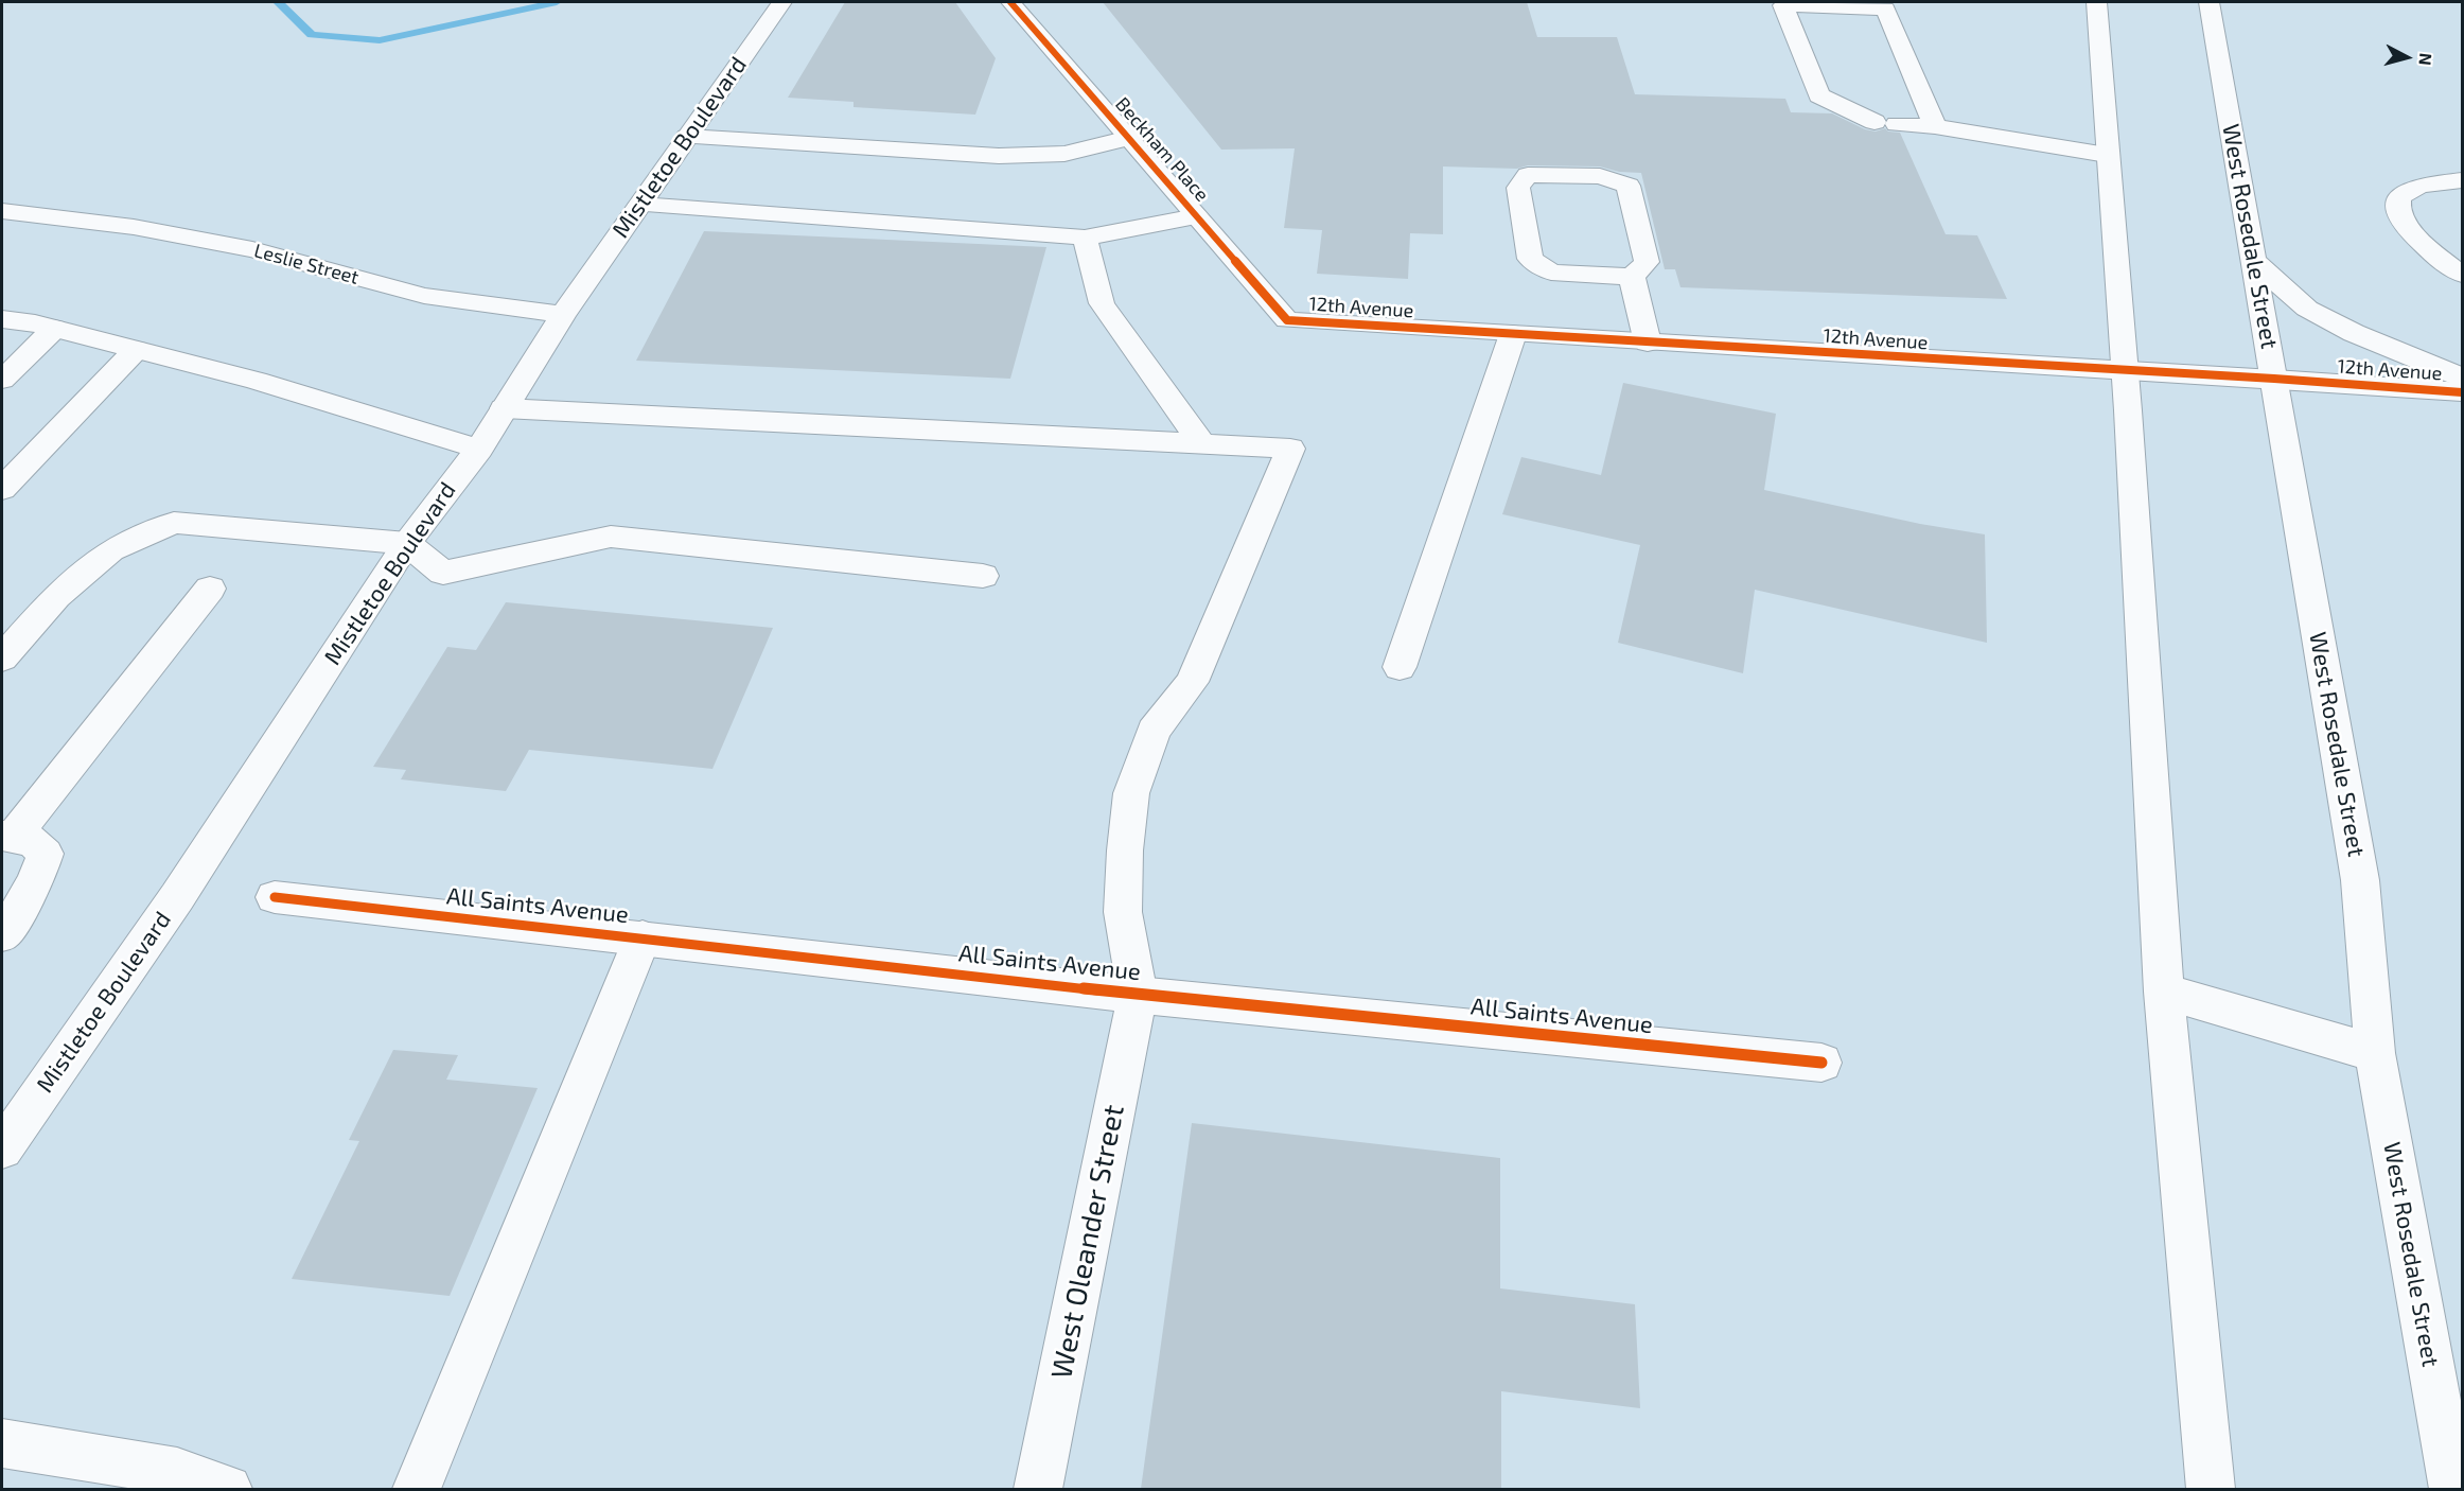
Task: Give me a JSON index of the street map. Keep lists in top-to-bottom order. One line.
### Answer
{"streets":{"street":["Mistletoe Boulevard","Beckham Place","West Rosedale Street","Leslie Street","12th Avenue","All Saints Avenue","West Oleander Street"]},"crossings":[["Mistletoe Boulevard","Leslie Street"],["Beckham Place","12th Avenue"],["West Rosedale Street","12th Avenue"],["All Saints Avenue","West Oleander Street"]],"north":"right"}
